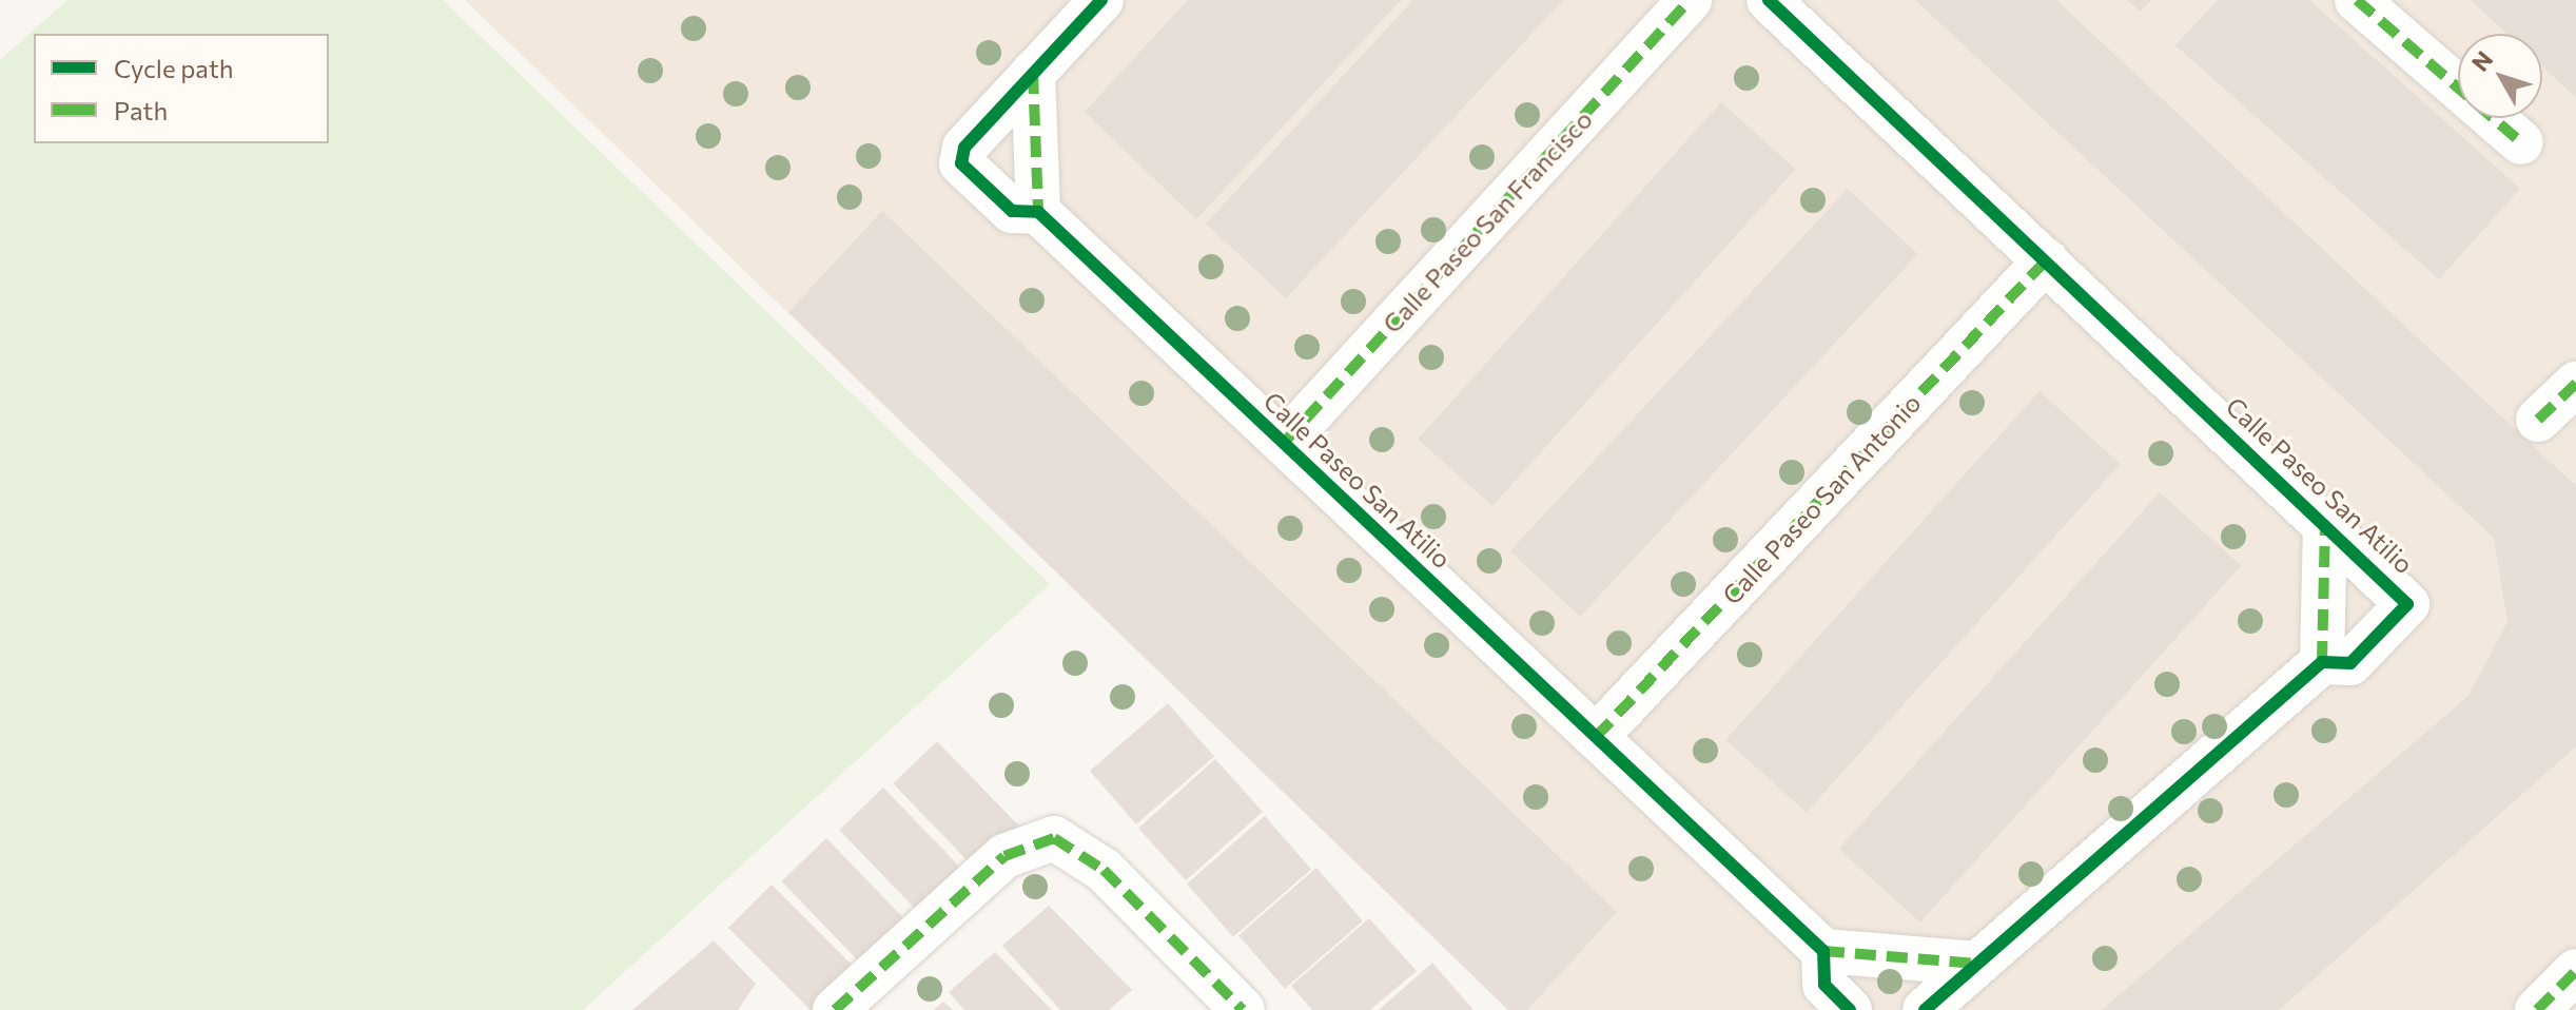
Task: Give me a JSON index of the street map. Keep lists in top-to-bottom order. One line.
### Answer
{"streets":{"street":["Calle Paseo San Francisco","Calle Paseo San Atilio","Calle Paseo San Antonio"]},"crossings":[["Calle Paseo San Francisco","Calle Paseo San Atilio"],["Calle Paseo San Atilio","Calle Paseo San Antonio"]],"legend":["Cycle path","Path"],"north":"top left"}
